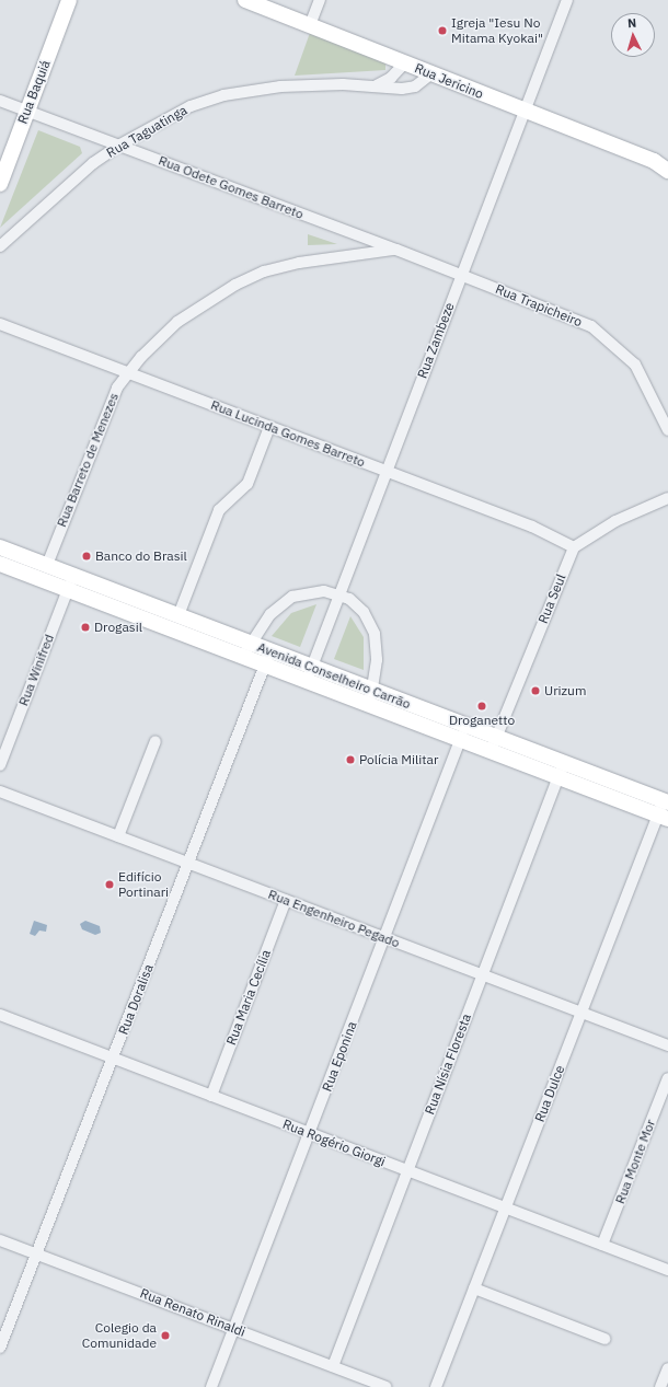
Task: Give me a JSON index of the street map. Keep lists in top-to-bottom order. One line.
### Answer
{"streets":{"main road":["Rua Jericino","Rua Baquiá","Avenida Conselheiro Carrão"],"street":["Rua Taguatinga","Rua Odete Gomes Barreto","Rua Trapicheiro","Rua Zambeze","Rua Lucinda Gomes Barreto","Rua Barreto de Menezes","Rua Seul","Rua Winifred","Rua Engenheiro Pegado","Rua Maria Cecília","Rua Doralisa","Rua Eponina","Rua Nísia Floresta","Rua Dulce","Rua Rogério Giorgi","Rua Monte Mor","Rua Renato Rinaldi"]},"crossings":[["Rua Jericino","Rua Taguatinga"],["Rua Jericino","Rua Zambeze"],["Rua Baquiá","Rua Odete Gomes Barreto"],["Rua Taguatinga","Rua Odete Gomes Barreto"],["Rua Odete Gomes Barreto","Rua Trapicheiro"],["Rua Odete Gomes Barreto","Rua Zambeze"],["Rua Odete Gomes Barreto","Rua Barreto de Menezes"],["Rua Trapicheiro","Rua Zambeze"],["Rua Zambeze","Rua Lucinda Gomes Barreto"],["Rua Zambeze","Avenida Conselheiro Carrão"],["Rua Lucinda Gomes Barreto","Rua Barreto de Menezes"],["Rua Lucinda Gomes Barreto","Rua Seul"],["Rua Barreto de Menezes","Avenida Conselheiro Carrão"],["Rua Seul","Avenida Conselheiro Carrão"],["Rua Winifred","Avenida Conselheiro Carrão"],["Avenida Conselheiro Carrão","Rua Doralisa"],["Avenida Conselheiro Carrão","Rua Eponina"],["Avenida Conselheiro Carrão","Rua Nísia Floresta"],["Avenida Conselheiro Carrão","Rua Dulce"],["Rua Engenheiro Pegado","Rua Maria Cecília"],["Rua Engenheiro Pegado","Rua Doralisa"],["Rua Engenheiro Pegado","Rua Eponina"],["Rua Engenheiro Pegado","Rua Nísia Floresta"],["Rua Engenheiro Pegado","Rua Dulce"],["Rua Maria Cecília","Rua Rogério Giorgi"],["Rua Doralisa","Rua Rogério Giorgi"],["Rua Doralisa","Rua Renato Rinaldi"],["Rua Eponina","Rua Rogério Giorgi"],["Rua Eponina","Rua Renato Rinaldi"],["Rua Nísia Floresta","Rua Rogério Giorgi"],["Rua Nísia Floresta","Rua Renato Rinaldi"],["Rua Dulce","Rua Rogério Giorgi"],["Rua Rogério Giorgi","Rua Monte Mor"]],"places":["Igreja \"Iesu No Mitama Kyokai\"","Banco do Brasil","Drogasil","Urizum","Droganetto","Polícia Militar","Edifício Portinari","Colegio da Comunidade"],"north":"top"}
